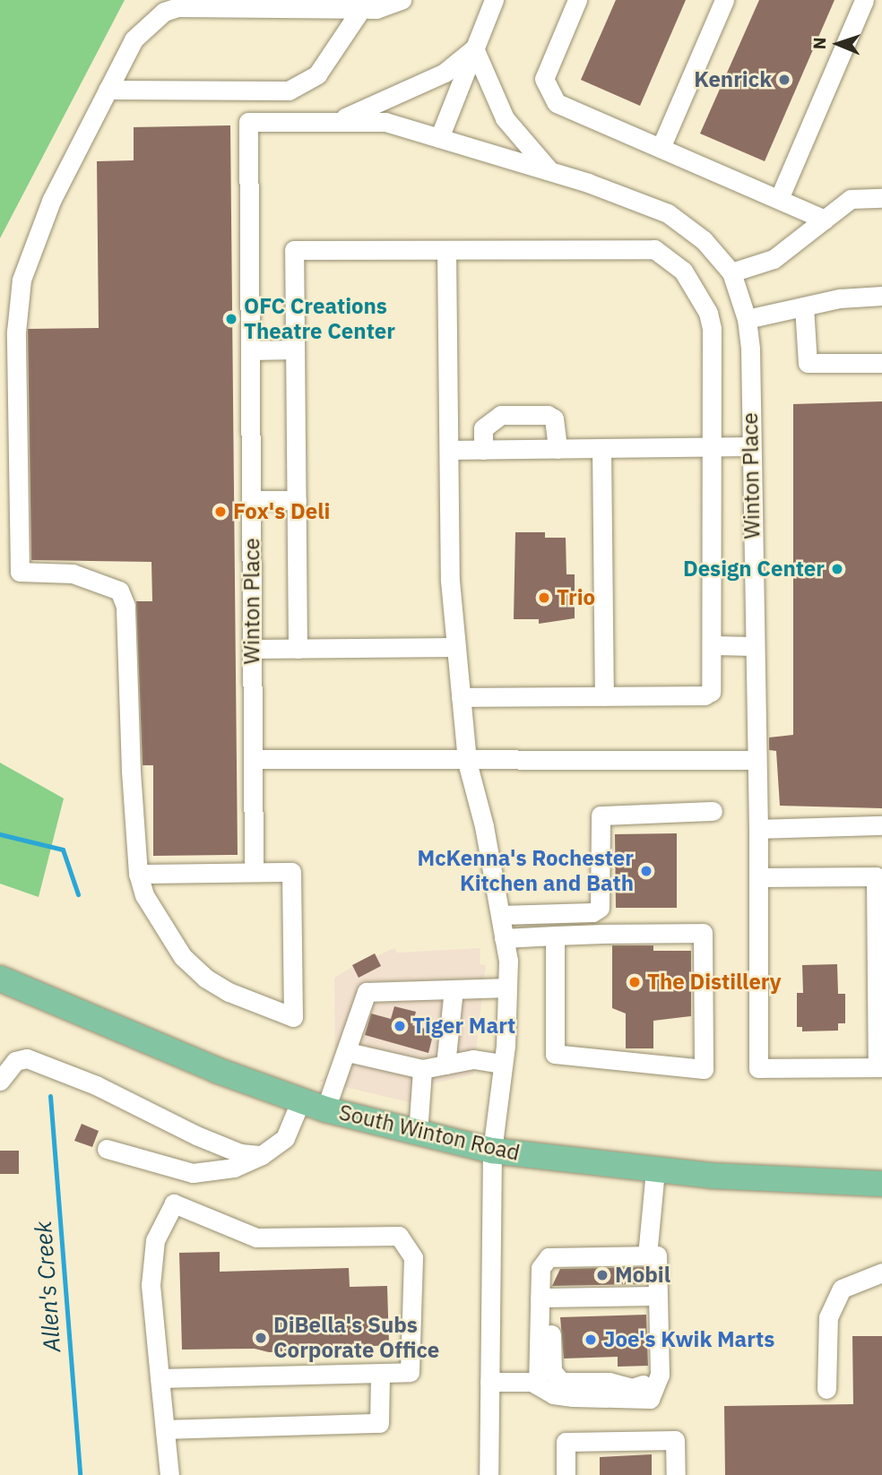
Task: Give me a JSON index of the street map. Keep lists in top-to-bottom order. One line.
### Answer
{"streets":{"main road":["South Winton Road"],"street":["Winton Place"]},"water":["Allen's Creek"],"places":["Kenrick","OFC Creations Theatre Center","Fox's Deli","Design Center","Trio","McKenna's Rochester Kitchen and Bath","The Distillery","Tiger Mart","Mobil","DiBella's Subs Corporate Office","Joe's Kwik Marts"],"north":"left"}
